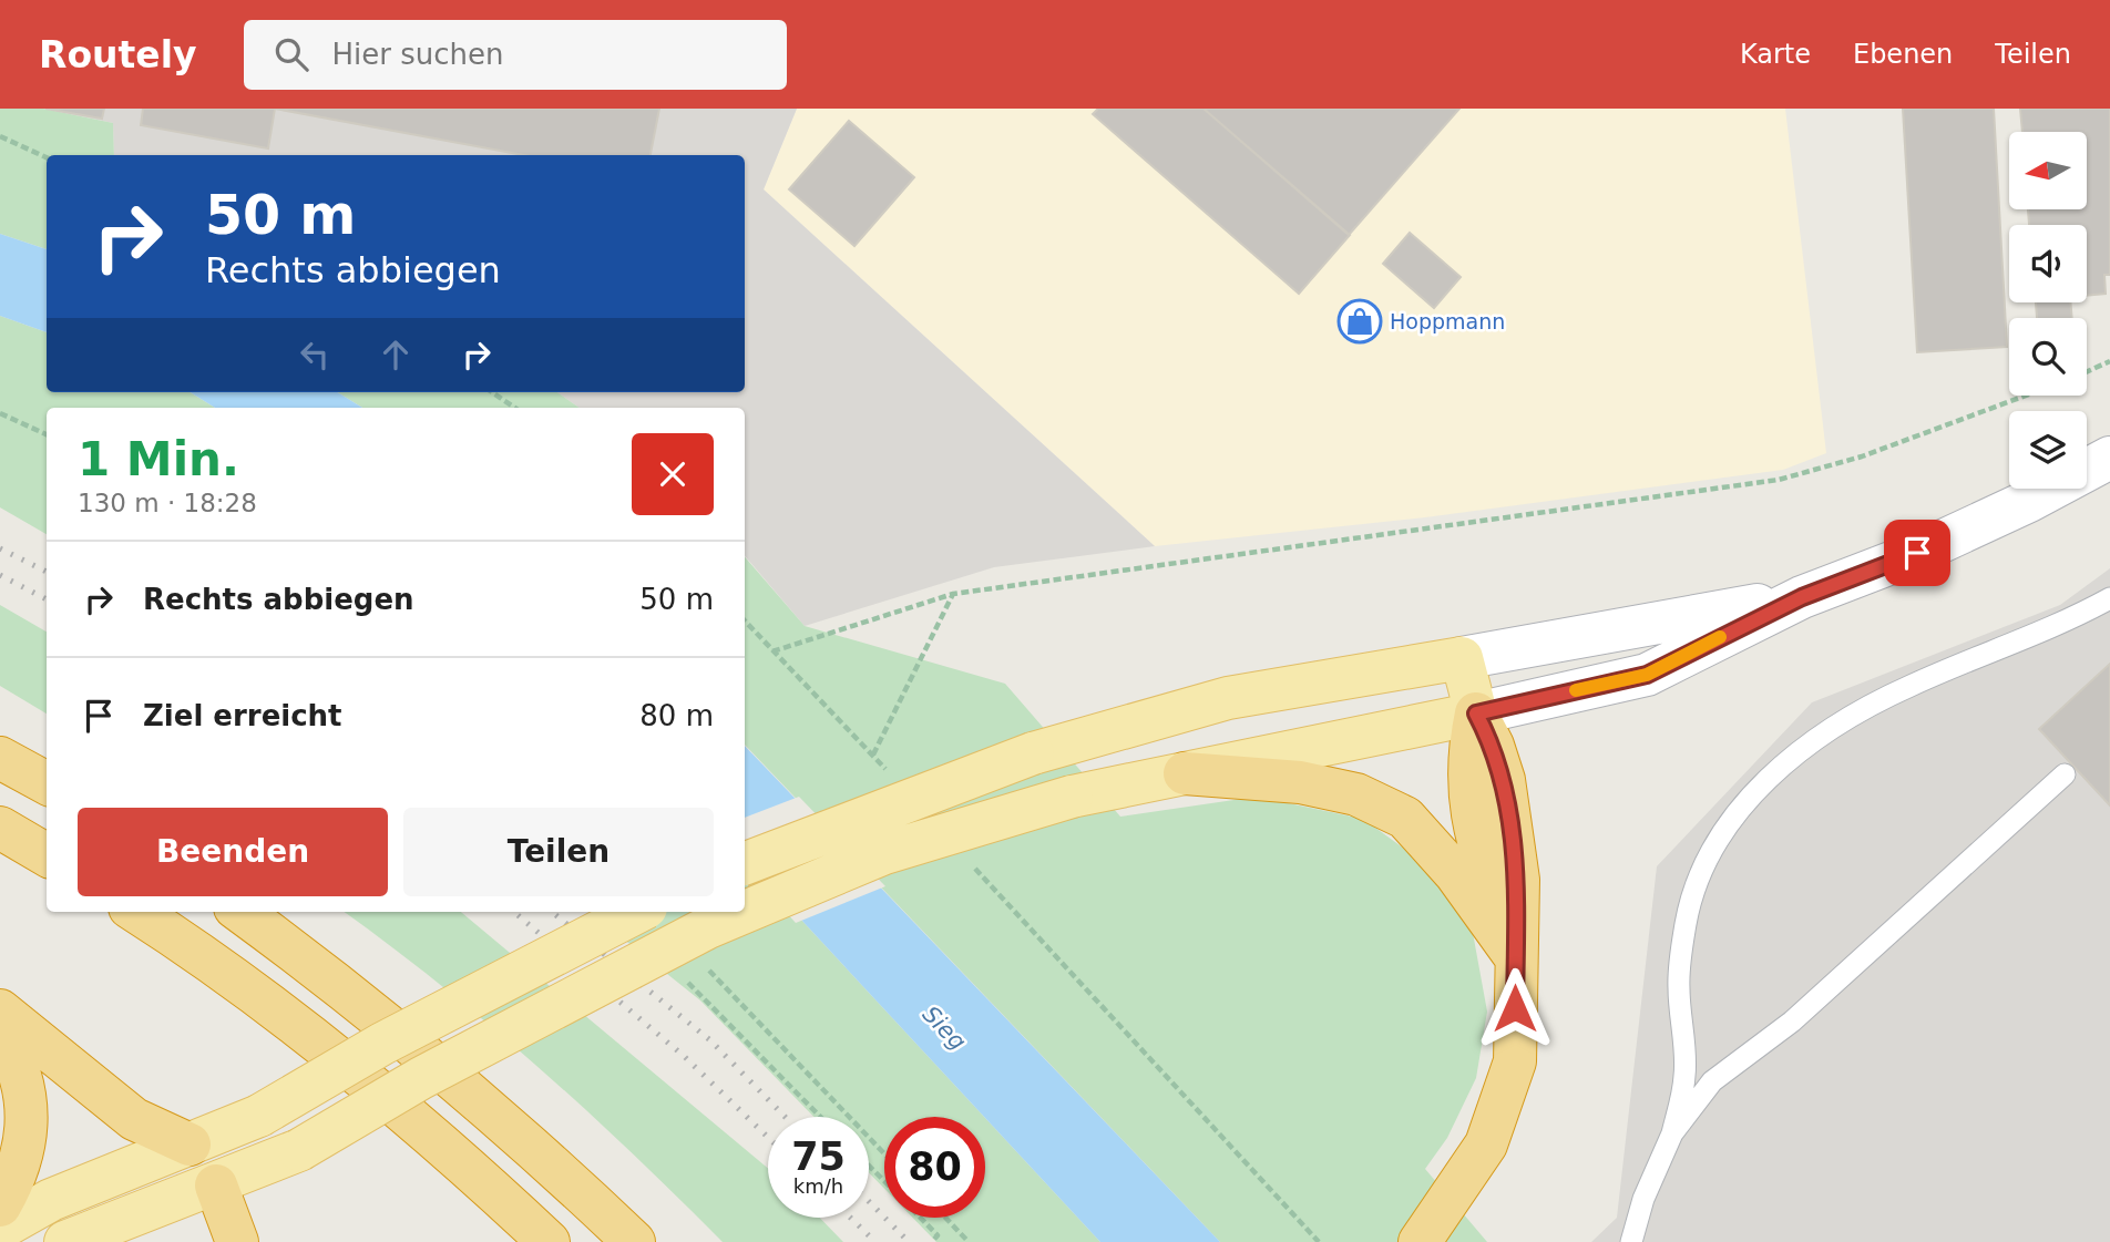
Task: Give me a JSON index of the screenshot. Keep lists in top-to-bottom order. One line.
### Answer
{"water":["Sieg"],"places":{"shop":["Hoppmann"]},"north":"left","page":{"header":"Routely","search":"Hier suchen","nav":["Karte","Ebenen","Teilen"],"turn":["50 m","Rechts abbiegen"],"heading":["1 Min.","130 m · 18:28"],"list":[{"name":"Rechts abbiegen","value":"50 m"},{"name":"Ziel erreicht","value":"80 m"}],"buttons":["Beenden","Teilen"],"speed":"75 km/h","limit":"80"}}
